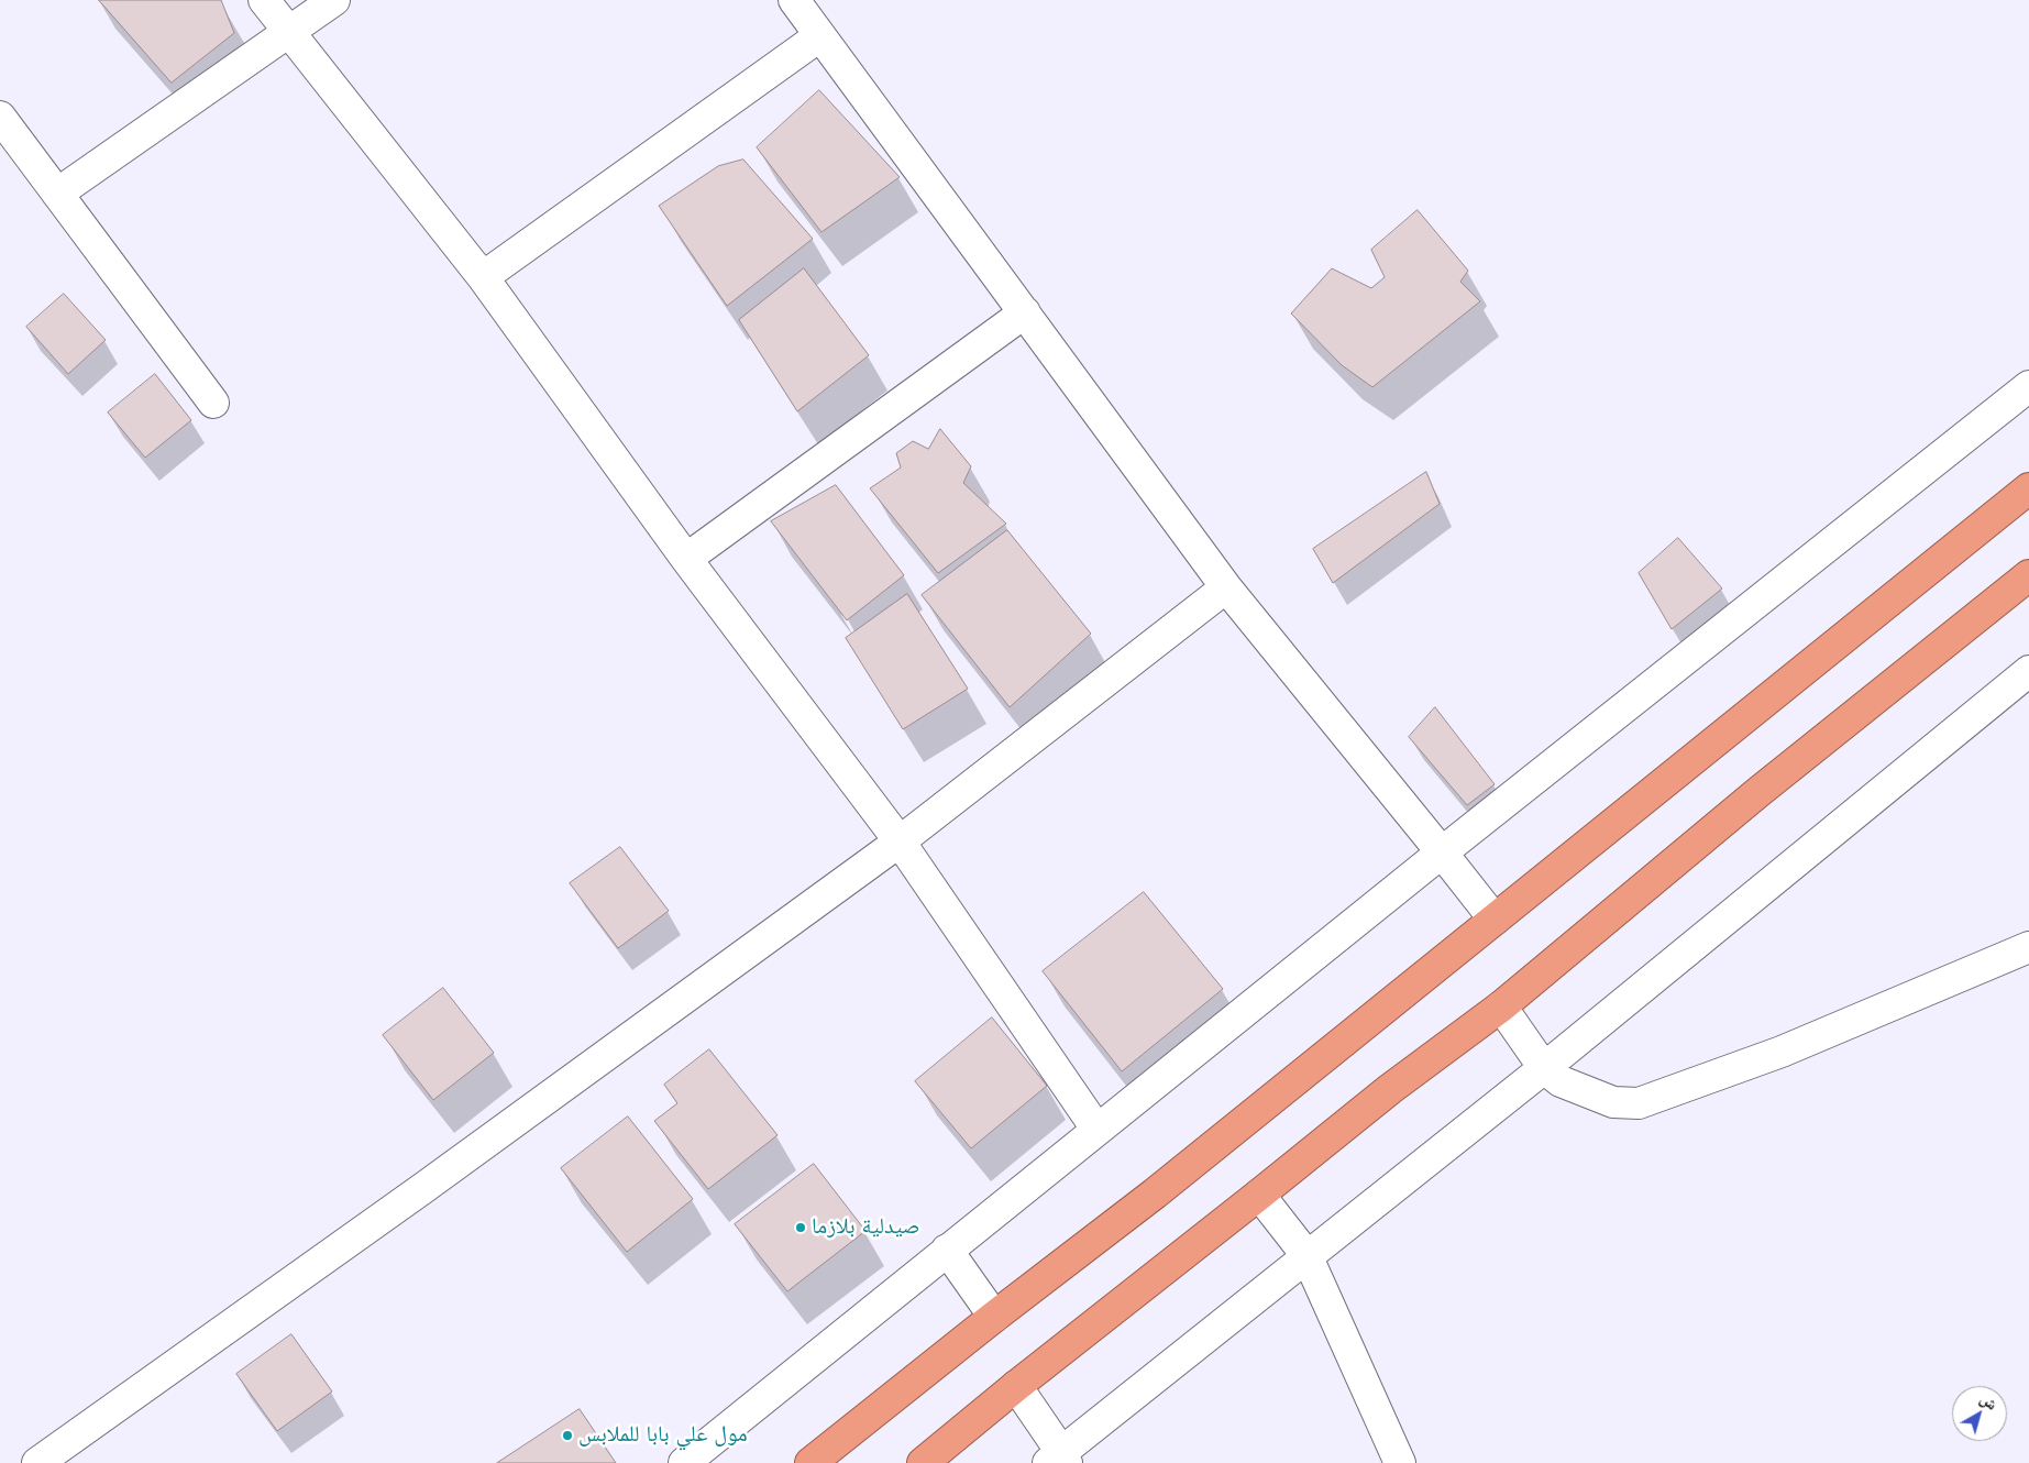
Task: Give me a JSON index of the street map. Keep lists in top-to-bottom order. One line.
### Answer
{"places":["صيدلية بلازما","مول علي بابا للملابس"],"north":"top right"}
